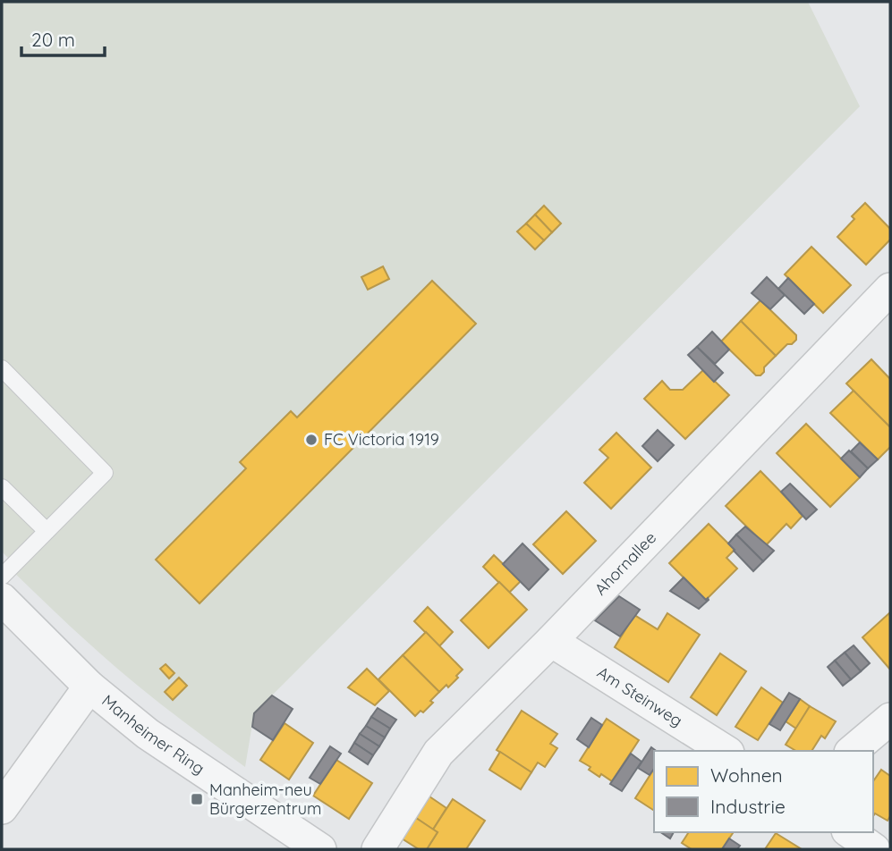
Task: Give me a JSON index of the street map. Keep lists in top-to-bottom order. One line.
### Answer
{"streets":{"street":["Ahornallee","Am Steinweg","Manheimer Ring"]},"crossings":[["Ahornallee","Am Steinweg"]],"places":{"other":["FC Victoria 1919"],"transit":["Manheim-neu Bürgerzentrum"]},"legend":["Wohnen","Industrie"],"scale_bar":"20 m"}
